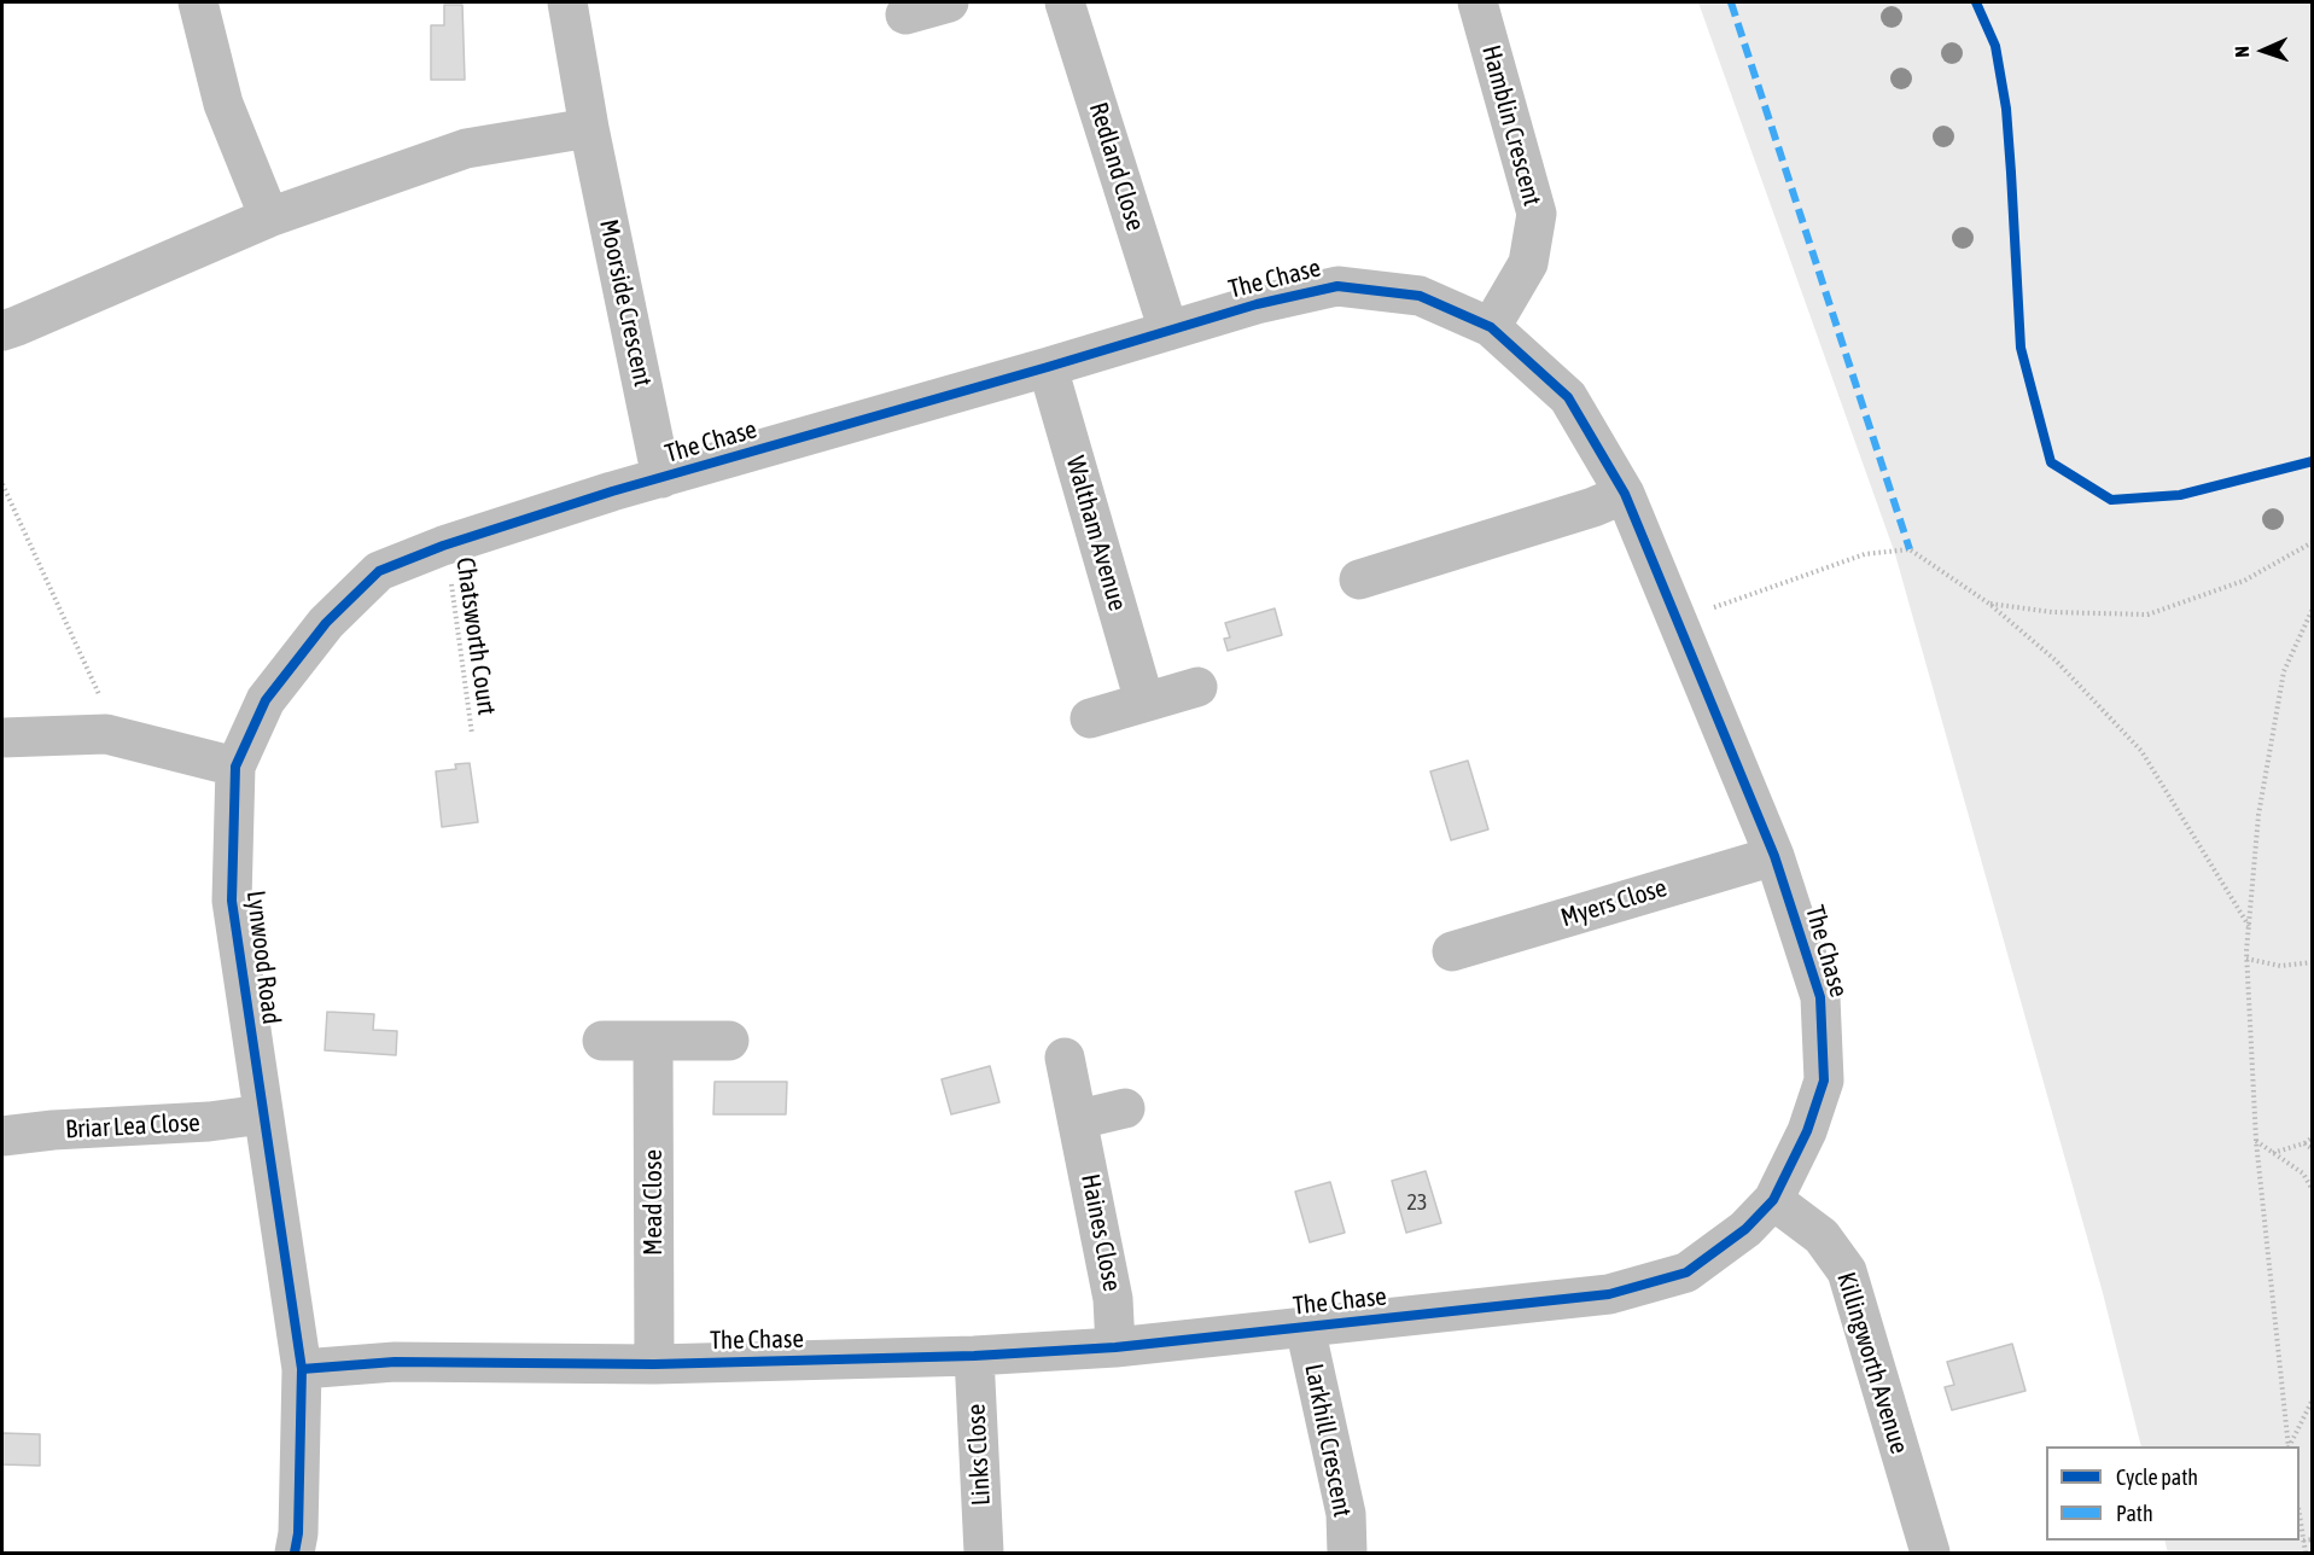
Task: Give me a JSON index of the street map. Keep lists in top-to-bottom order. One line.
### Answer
{"streets":{"street":["Hamblin Crescent","Redland Close","The Chase","Moorside Crescent","Waltham Avenue","Myers Close","Lynwood Road","Briar Lea Close","Mead Close","Haines Close","Killingworth Avenue","Larkhill Crescent","Links Close"],"path":["Chatsworth Court"]},"crossings":[["Hamblin Crescent","The Chase"],["Redland Close","The Chase"],["The Chase","Moorside Crescent"],["The Chase","Waltham Avenue"],["The Chase","Myers Close"],["The Chase","Lynwood Road"],["The Chase","Mead Close"],["The Chase","Haines Close"],["The Chase","Killingworth Avenue"],["The Chase","Larkhill Crescent"],["The Chase","Links Close"],["Chatsworth Court","Lynwood Road"],["Lynwood Road","Briar Lea Close"]],"house_numbers":["23"],"legend":["Cycle path","Path"],"north":"left"}
